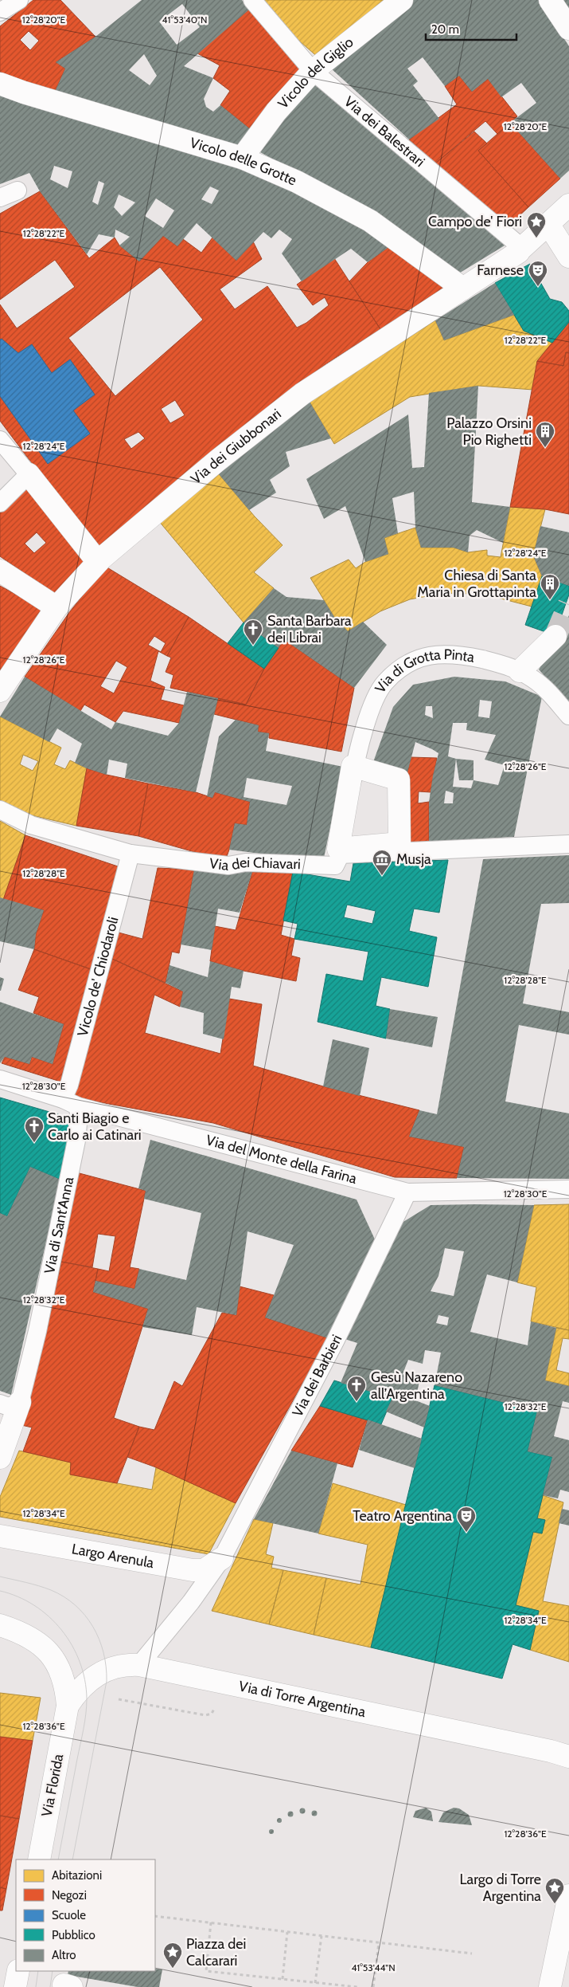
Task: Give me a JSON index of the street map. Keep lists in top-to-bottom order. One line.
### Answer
{"streets":{"street":["Vicolo del Giglio","Vicolo delle Grotte","Via dei Giubbonari","Via di Sant'Anna","Largo Arenula","Via di Torre Argentina","Via Florida"],"lane":["Via dei Balestrari","Via di Grotta Pinta","Via dei Chiavari","Vicolo de' Chiodaroli","Via del Monte della Farina","Via dei Barbieri"]},"crossings":[["Vicolo del Giglio","Via dei Balestrari"],["Vicolo del Giglio","Vicolo delle Grotte"],["Via dei Balestrari","Via dei Giubbonari"],["Vicolo delle Grotte","Via dei Giubbonari"],["Via dei Chiavari","Vicolo de' Chiodaroli"],["Vicolo de' Chiodaroli","Via del Monte della Farina"],["Vicolo de' Chiodaroli","Via di Sant'Anna"],["Via del Monte della Farina","Via di Sant'Anna"],["Via del Monte della Farina","Via dei Barbieri"],["Via dei Barbieri","Largo Arenula"],["Via dei Barbieri","Via di Torre Argentina"],["Via di Torre Argentina","Via Florida"]],"places":{"place":["Campo de' Fiori","Largo di Torre Argentina","Piazza dei Calcarari"],"theatre":["Farnese","Teatro Argentina"],"building":["Palazzo Orsini Pio Righetti","Chiesa di Santa Maria in Grottapinta"],"church":["Santa Barbara dei Librai","Santi Biagio e Carlo ai Catinari","Gesù Nazareno all’Argentina"],"museum":["Musja"]},"legend":["Abitazioni","Negozi","Scuole","Pubblico","Altro"],"scale_bar":"20 m","coordinates":["12°28'20\"E","41°53'40\"N","12°28'22\"E","12°28'24\"E","12°28'26\"E","12°28'28\"E","12°28'30\"E","12°28'32\"E","12°28'34\"E","12°28'36\"E","41°53'44\"N"]}
